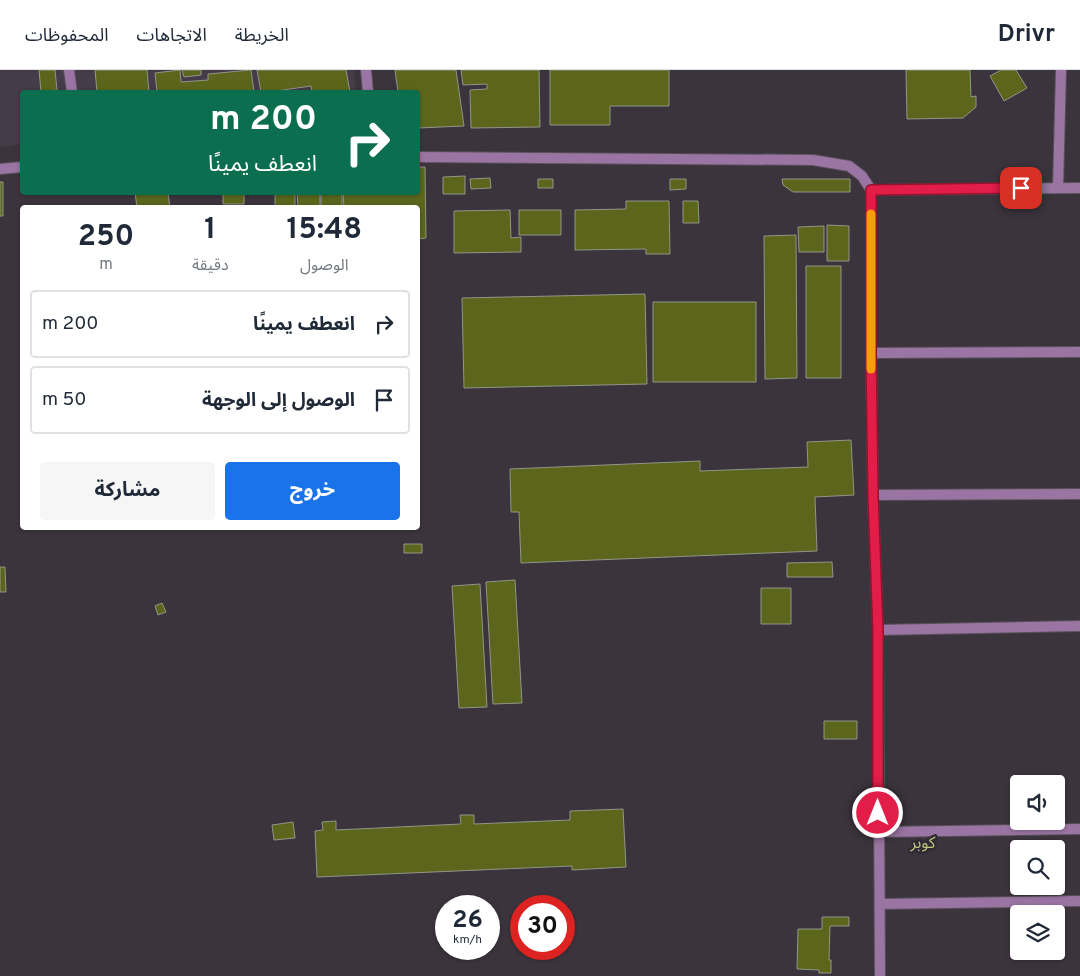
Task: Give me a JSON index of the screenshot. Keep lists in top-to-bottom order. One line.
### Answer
{"districts":["كوبر"],"page":{"header":"Drivr","nav":["الخريطة","الاتجاهات","المحفوظات"],"turn":["200 m","انعطف يمينًا"],"eta":["15:48","الوصول","1","دقيقة","250","m"],"list":[{"name":"انعطف يمينًا","value":"200 m"},{"name":"الوصول إلى الوجهة","value":"50 m"}],"buttons":["خروج","مشاركة"],"speed":"26 km/h","limit":"30"}}
